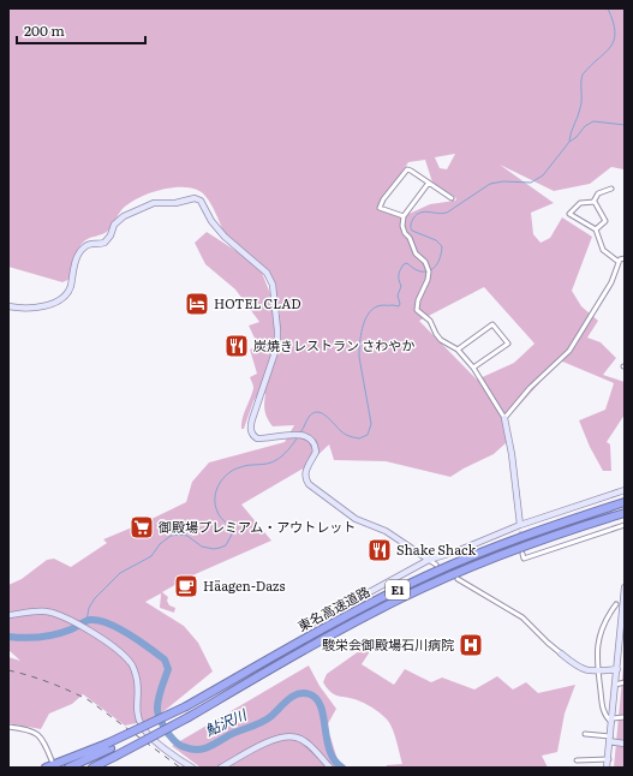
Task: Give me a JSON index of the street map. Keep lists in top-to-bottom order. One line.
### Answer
{"streets":{"highway":["E1","東名高速道路"]},"water":["鮎沢川"],"places":{"hotel":["HOTEL CLAD"],"restaurant":["炭焼きレストラン さわやか","Shake Shack"],"supermarket":["御殿場プレミアム・アウトレット"],"cafe":["Häagen-Dazs"],"hospital":["駿栄会御殿場石川病院"]},"scale_bar":"200 m"}
